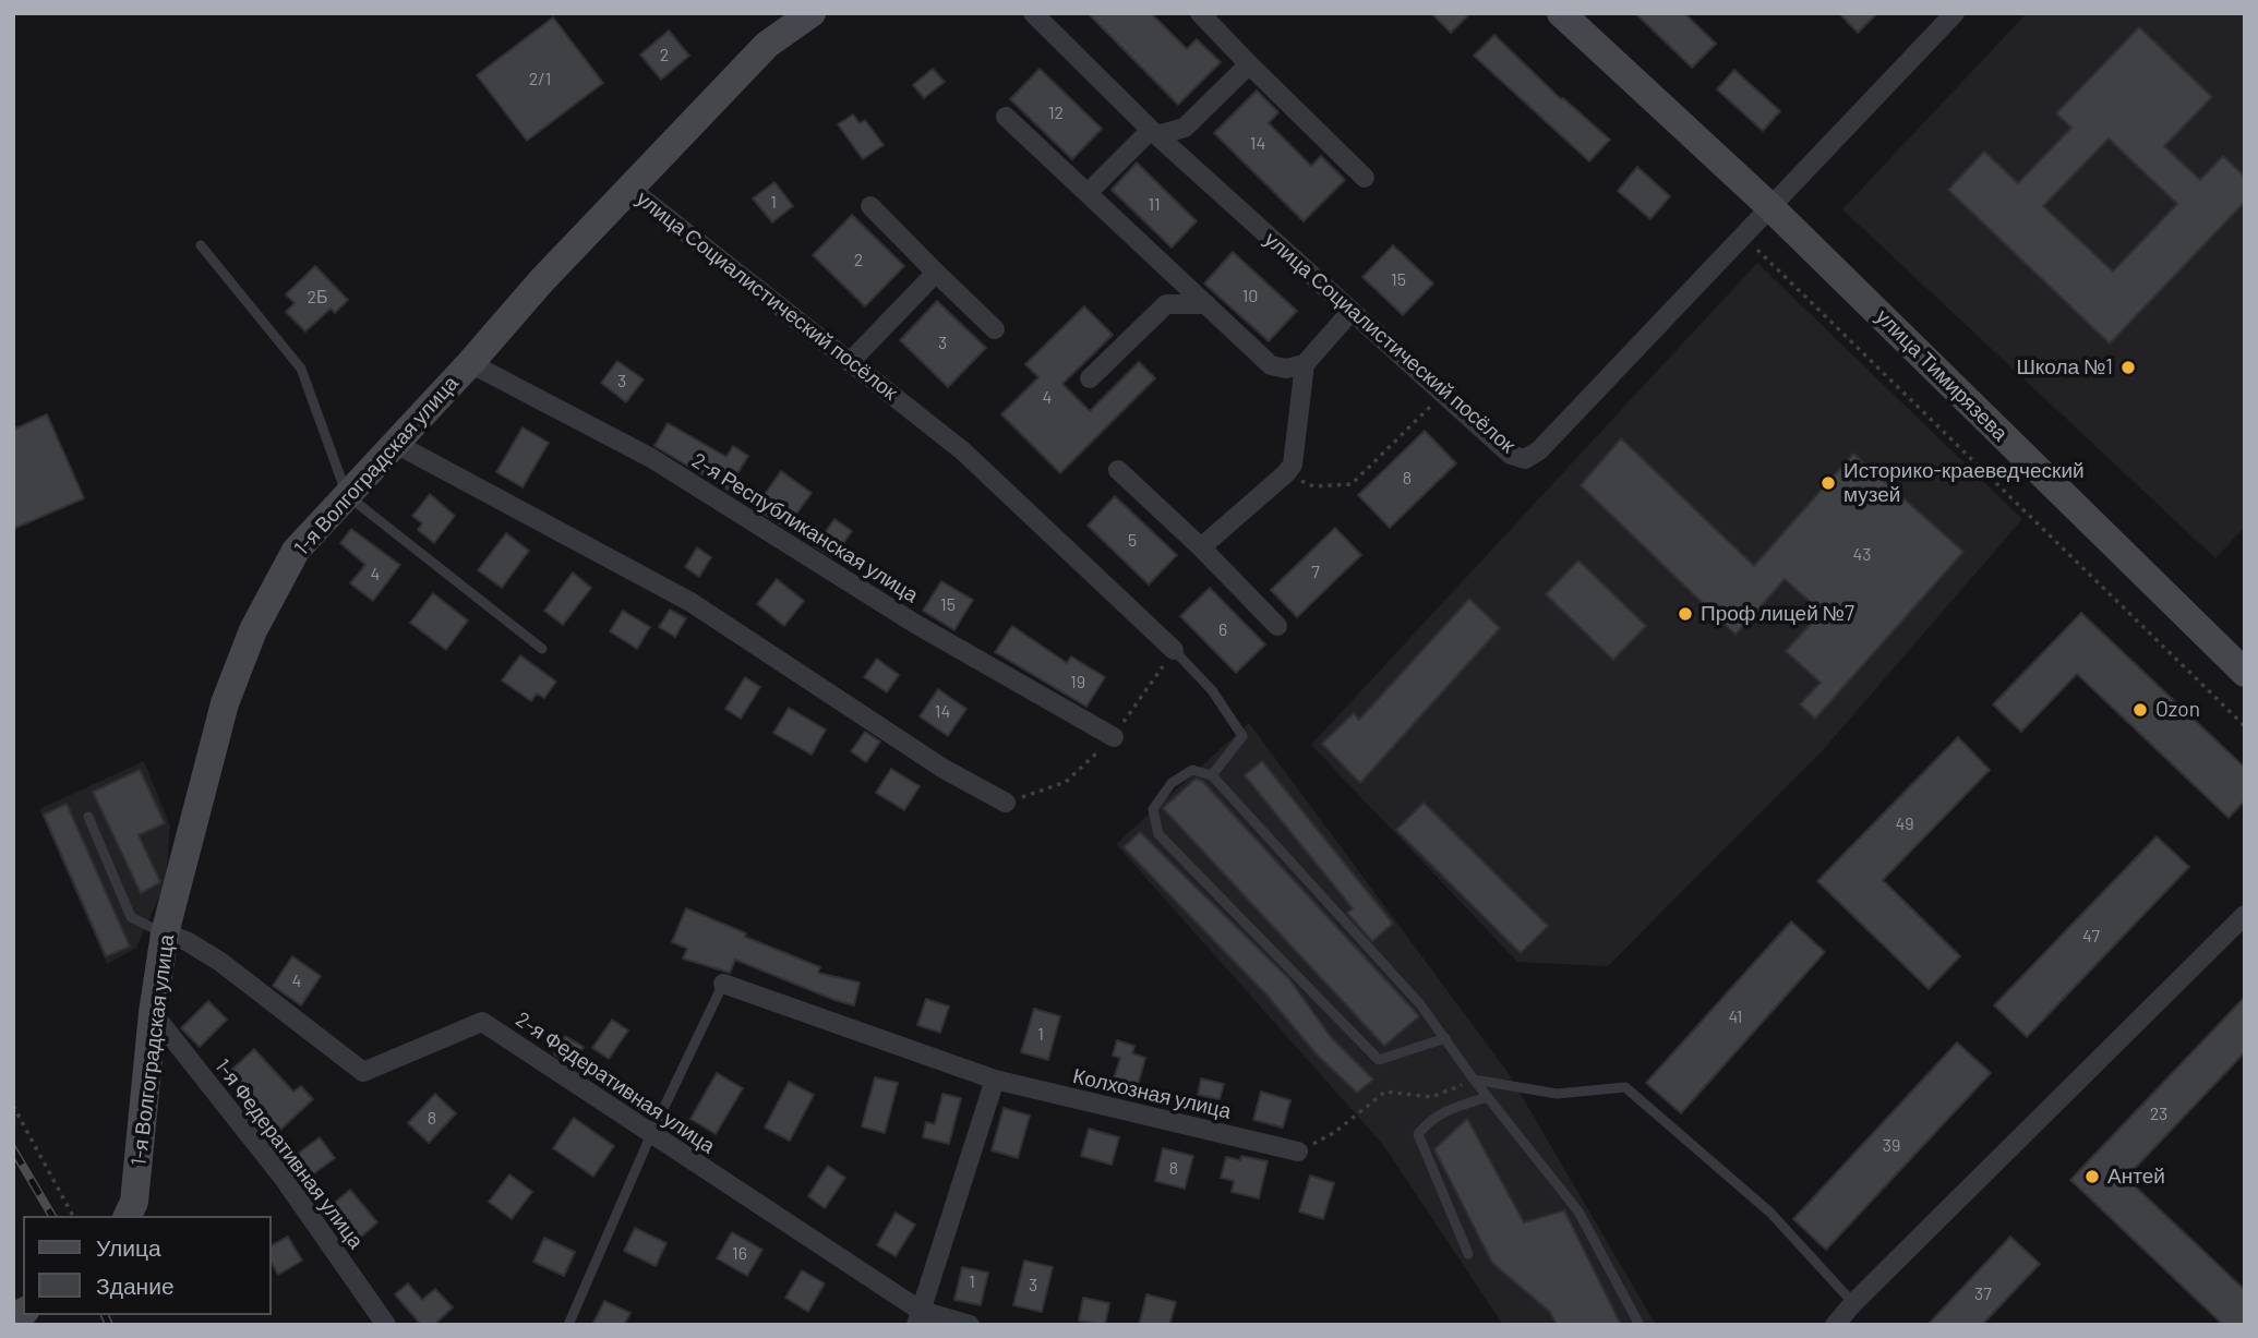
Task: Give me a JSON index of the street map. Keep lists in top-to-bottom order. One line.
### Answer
{"streets":{"street":["улица Социалистический посёлок","улица Тимирязева","1-я Волгоградская улица","2-я Республиканская улица","2-я Федеративная улица","Колхозная улица","1-я Федеративная улица"]},"crossings":[["улица Социалистический посёлок","улица Тимирязева"],["улица Социалистический посёлок","1-я Волгоградская улица"],["1-я Волгоградская улица","2-я Республиканская улица"],["1-я Волгоградская улица","2-я Федеративная улица"],["1-я Волгоградская улица","1-я Федеративная улица"]],"places":["Школа №1","Историко-краеведческий музей","Проф лицей №7","Ozon","Антей"],"house_numbers":["2","2/1","12","14","1","11","2","15","10","2Б","3","3","4","8","5","43","7","4","15","6","19","14","49","47","4","41","1","23","8","39","8","16","1","3","37"],"legend":["Улица","Здание"]}
